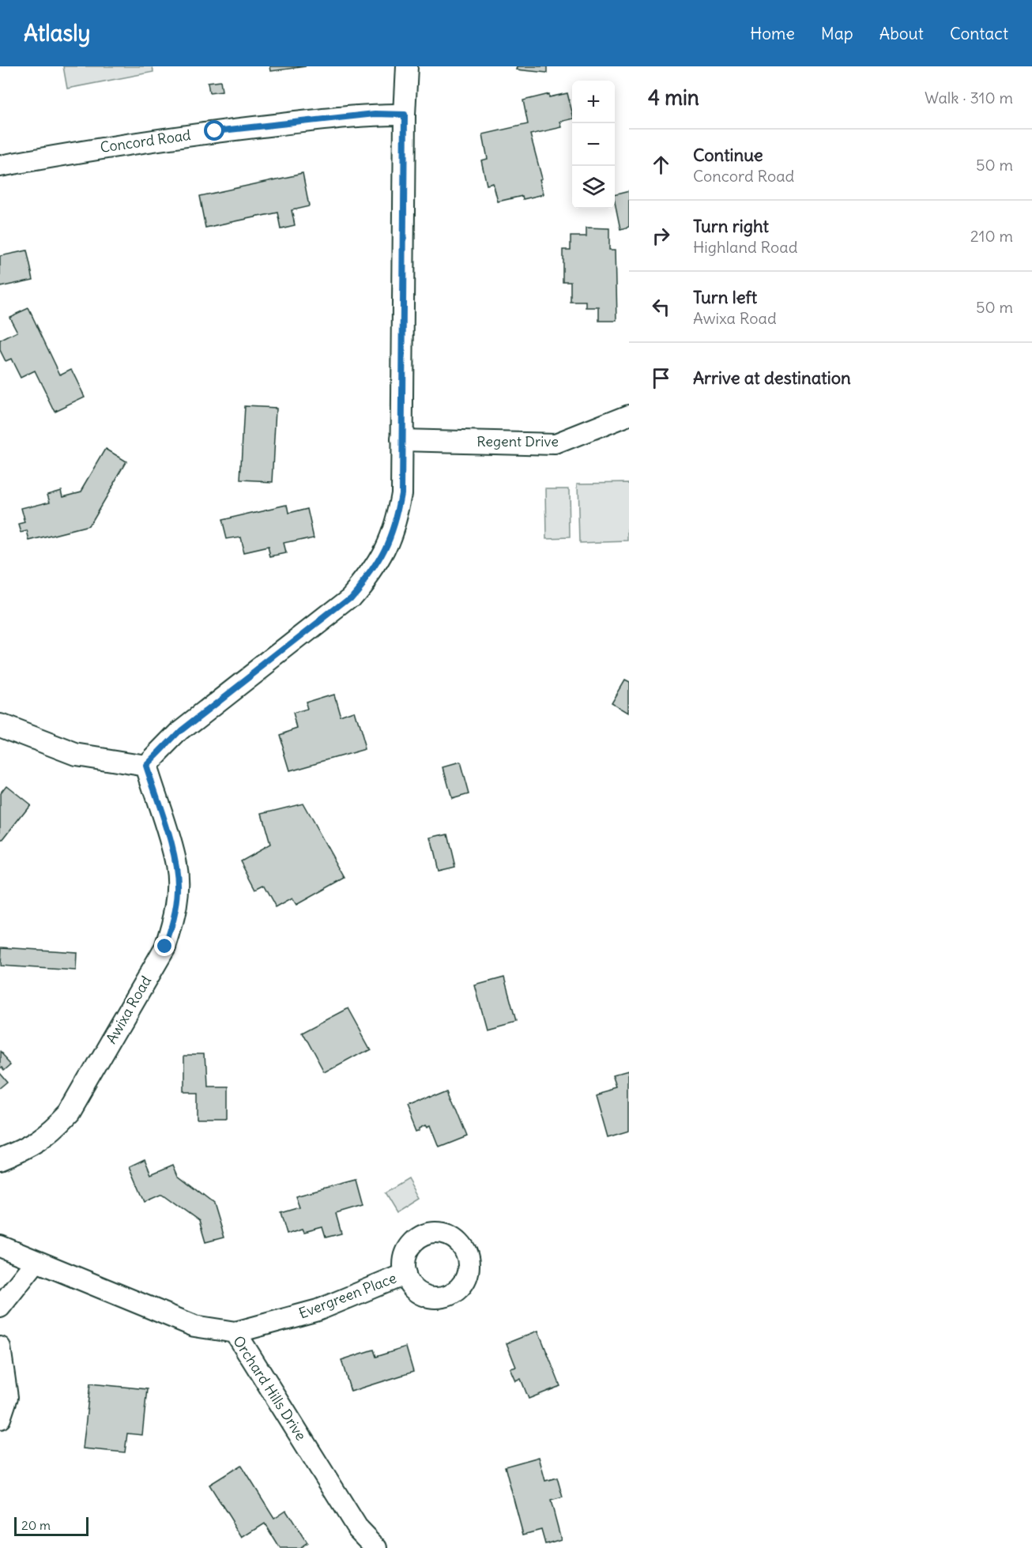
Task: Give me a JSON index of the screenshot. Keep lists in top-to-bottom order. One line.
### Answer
{"streets":{"street":["Concord Road","Regent Drive","Awixa Road","Evergreen Place","Orchard Hills Drive"]},"crossings":[["Evergreen Place","Orchard Hills Drive"]],"scale_bar":"20 m","page":{"header":"Atlasly","nav":["Home","Map","About","Contact"],"heading":["4 min","Walk · 310 m"],"map_buttons":["+","−"],"list":[["Continue","Concord Road","50 m"],["Turn right","Highland Road","210 m"],["Turn left","Awixa Road","50 m"],"Arrive at destination"],"scale":"20 m"}}
